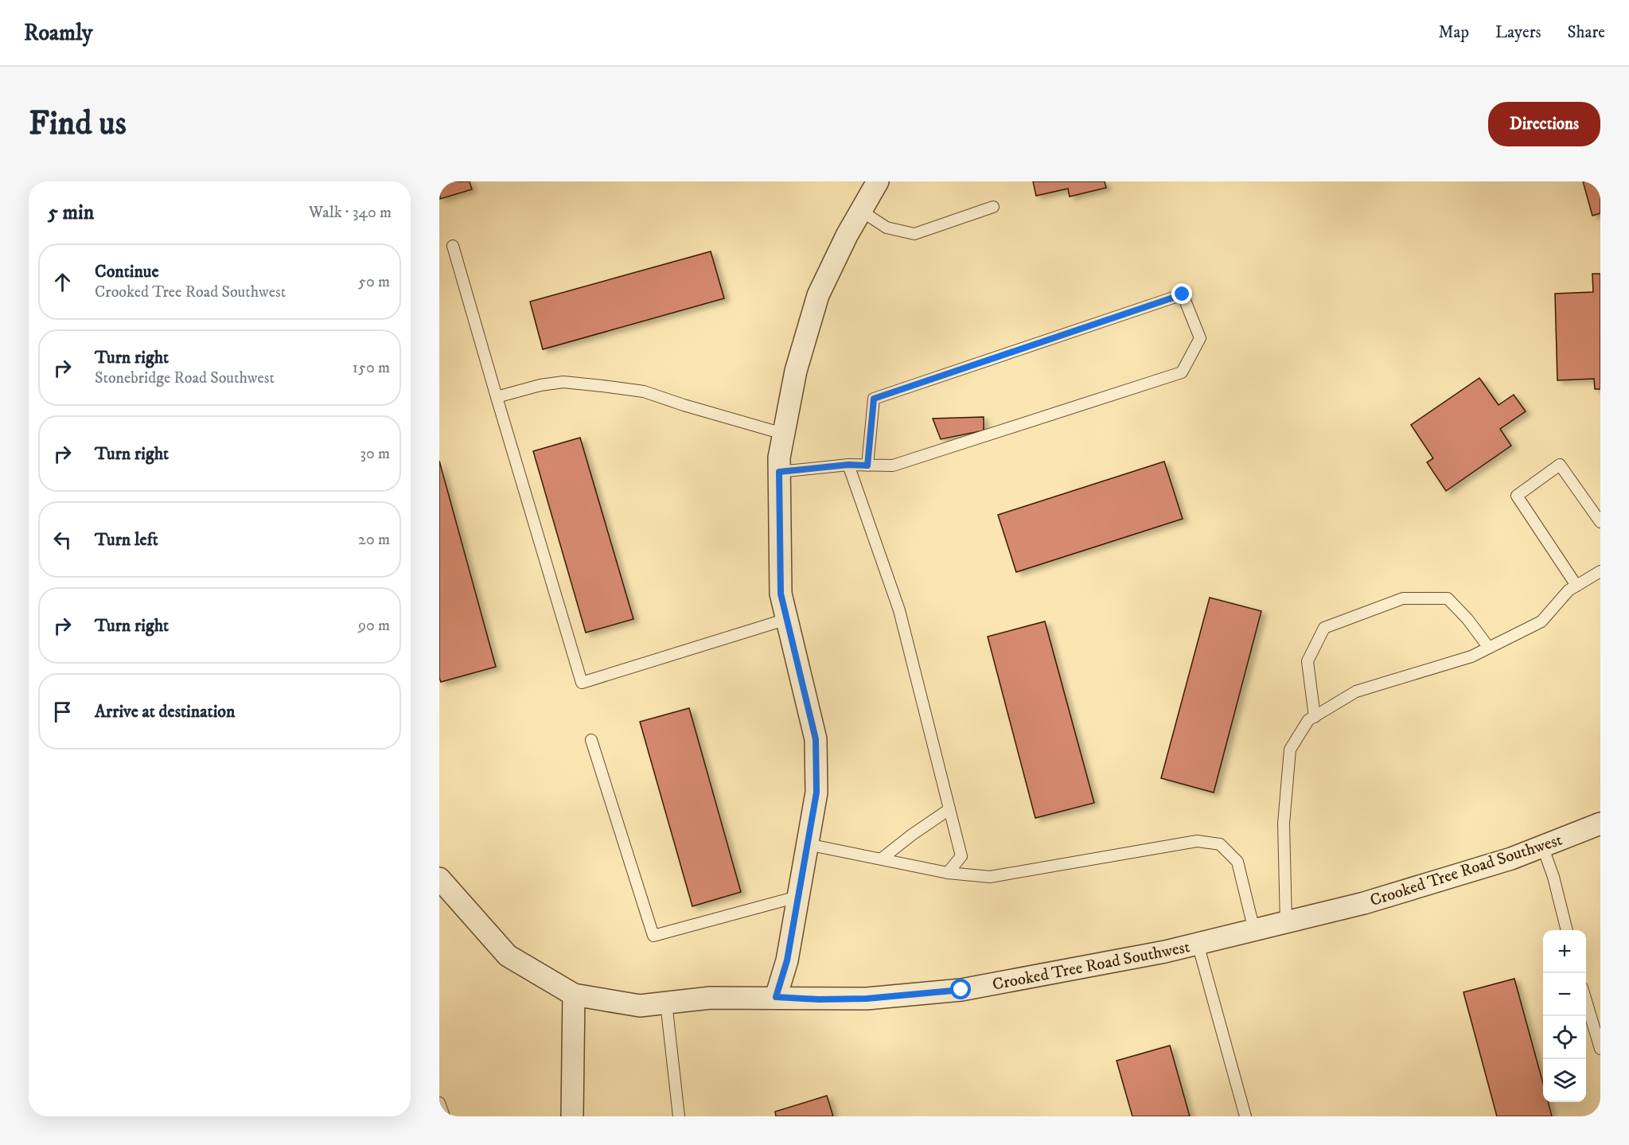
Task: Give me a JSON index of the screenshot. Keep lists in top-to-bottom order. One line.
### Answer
{"streets":{"street":["Crooked Tree Road Southwest"]},"page":{"header":"Roamly","nav":["Map","Layers","Share"],"buttons":"Directions","title":"Find us","heading":["5 min","Walk · 340 m"],"list":[["Continue","Crooked Tree Road Southwest","50 m"],["Turn right","Stonebridge Road Southwest","150 m"],["Turn right","30 m"],["Turn left","20 m"],["Turn right","90 m"],"Arrive at destination"],"map_buttons":["+","−"]}}
